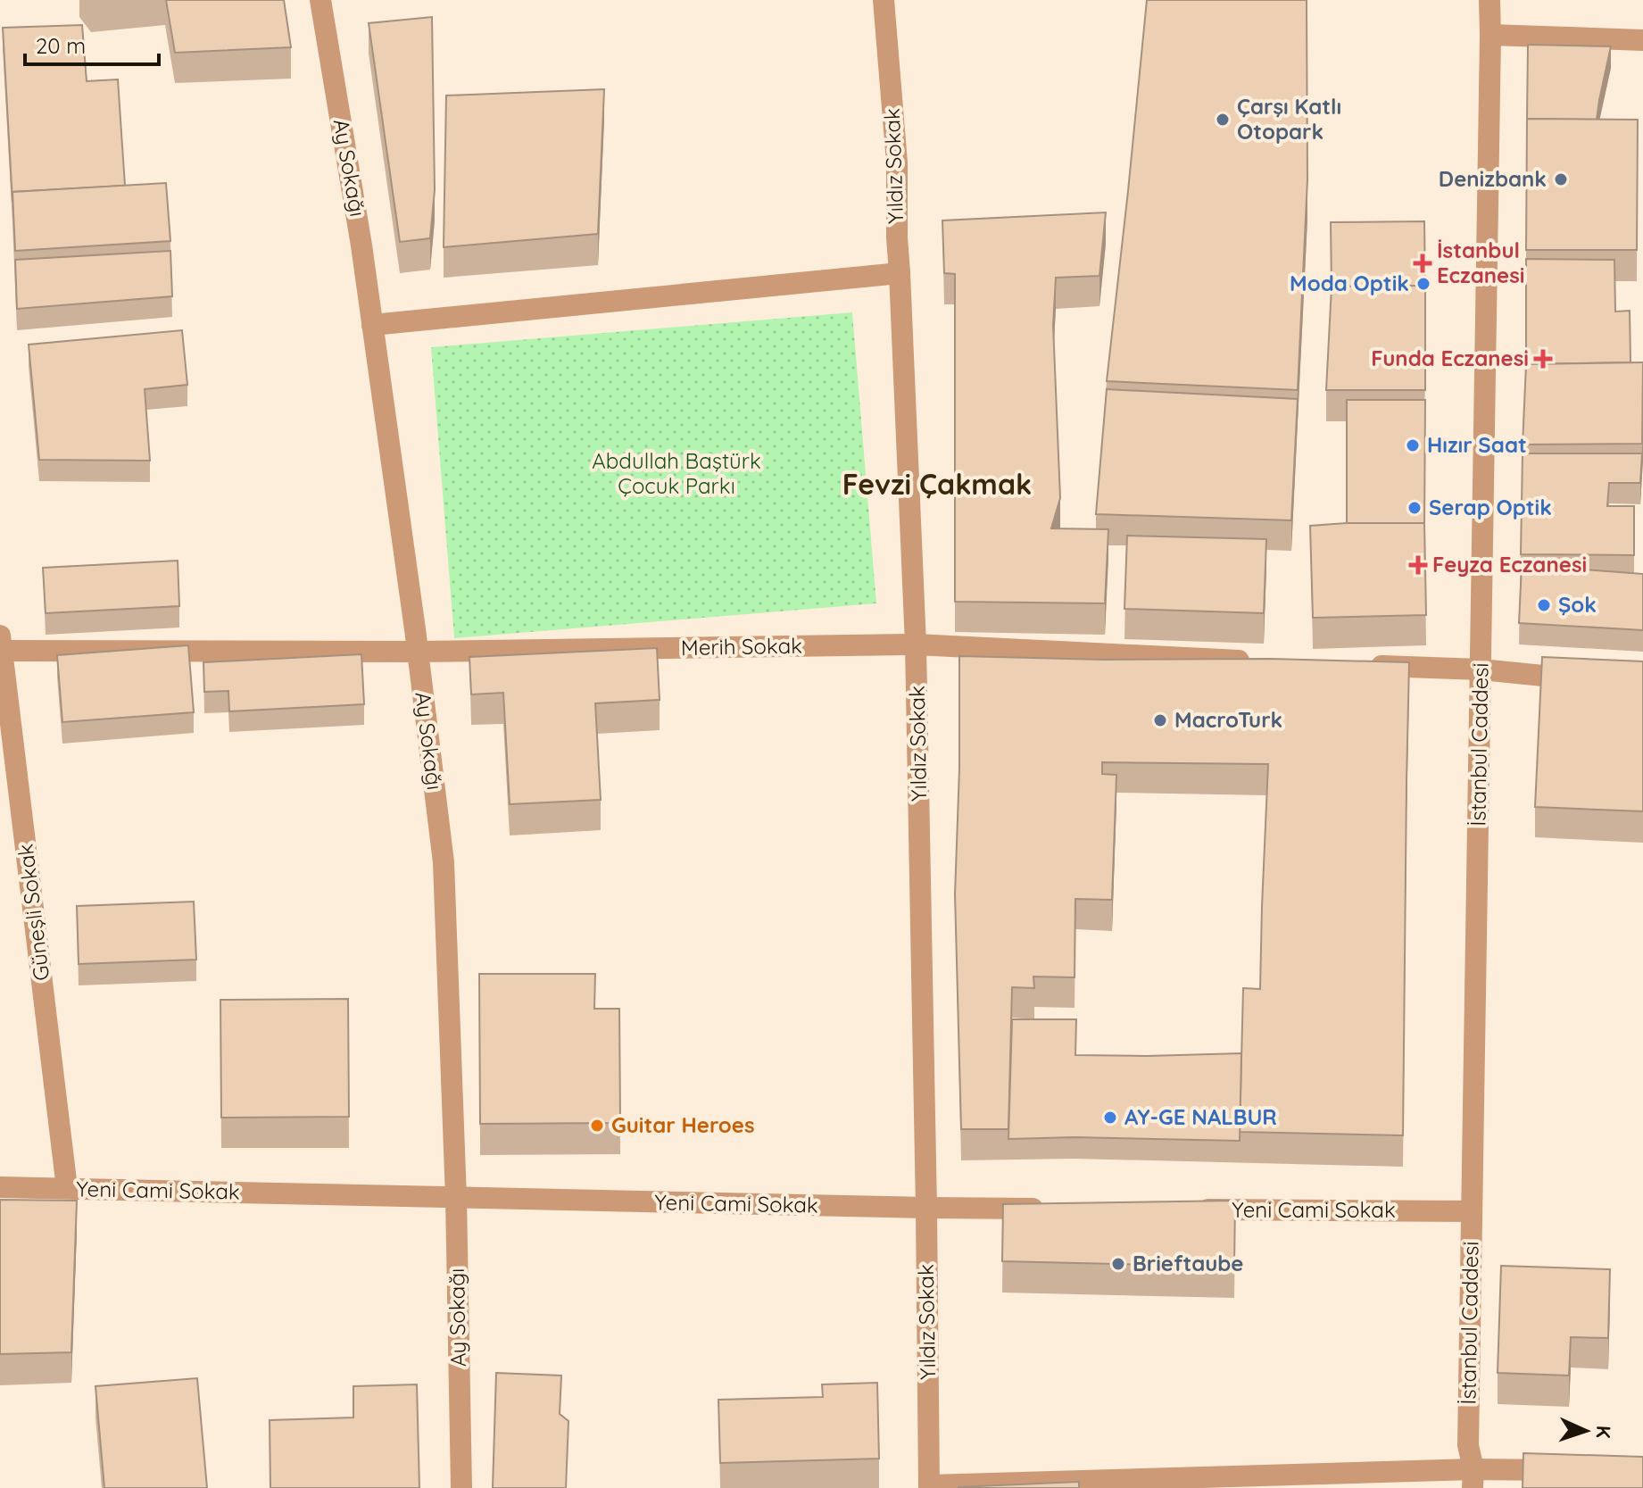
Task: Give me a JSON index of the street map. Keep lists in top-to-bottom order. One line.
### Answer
{"streets":{"street":["Yıldız Sokak","Ay Sokağı","Merih Sokak","İstanbul Caddesi","Güneşli Sokak","Yeni Cami Sokak"]},"crossings":[["Yıldız Sokak","Merih Sokak"],["Yıldız Sokak","Yeni Cami Sokak"],["Ay Sokağı","Merih Sokak"],["Ay Sokağı","Yeni Cami Sokak"],["Merih Sokak","Güneşli Sokak"],["İstanbul Caddesi","Yeni Cami Sokak"],["Güneşli Sokak","Yeni Cami Sokak"]],"districts":["Fevzi Çakmak"],"parks":["Abdullah Baştürk Çocuk Parkı"],"places":{"other":["Çarşı Katlı Otopark","Denizbank","Moda Optik","Hızır Saat","Serap Optik","Şok","MacroTurk","AY-GE NALBUR","Guitar Heroes","Brieftaube"],"health":["İstanbul Eczanesi","Funda Eczanesi","Feyza Eczanesi"]},"scale_bar":"20 m","north":"right"}
